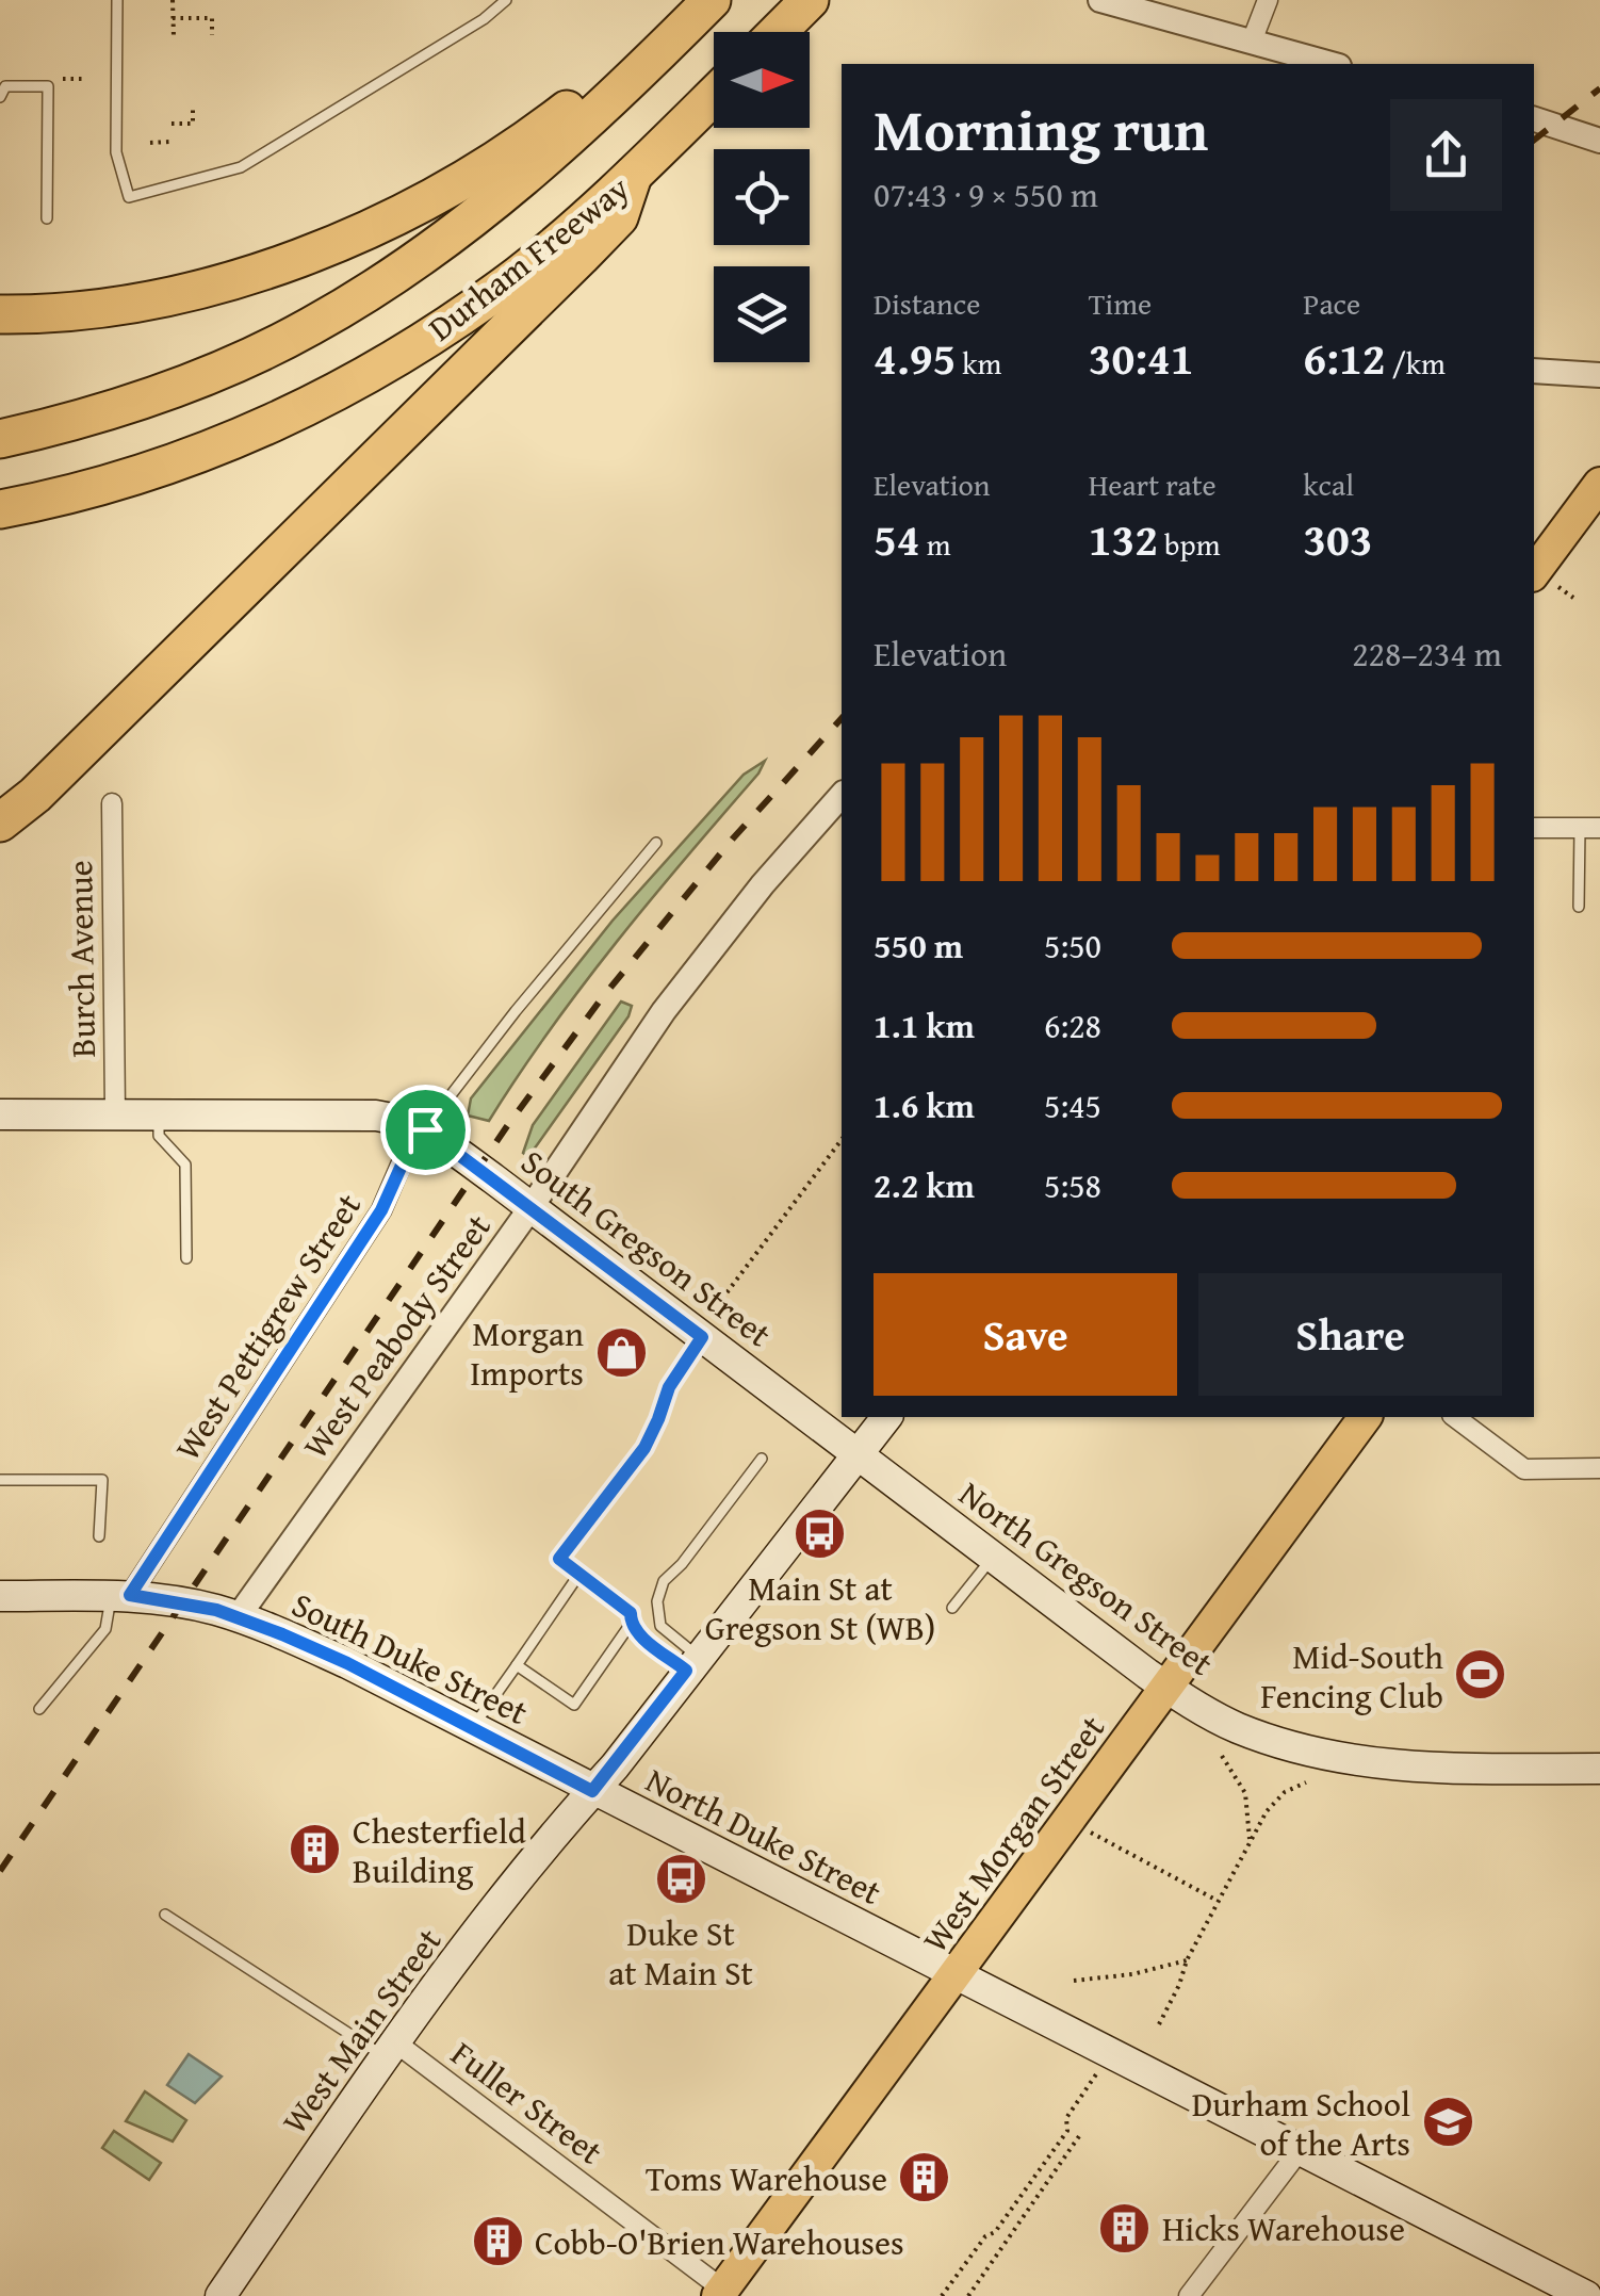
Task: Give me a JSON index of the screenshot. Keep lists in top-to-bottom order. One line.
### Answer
{"streets":{"highway":["Durham Freeway"],"main road":["South Gregson Street","North Gregson Street","South Duke Street","West Morgan Street","North Duke Street","West Main Street"],"street":["Burch Avenue","West Pettigrew Street","West Peabody Street","Fuller Street"]},"crossings":[["Burch Avenue","South Gregson Street"],["South Gregson Street","West Pettigrew Street"],["South Gregson Street","West Peabody Street"],["South Gregson Street","North Gregson Street"],["South Gregson Street","West Main Street"],["West Pettigrew Street","South Duke Street"],["West Peabody Street","South Duke Street"],["North Gregson Street","West Morgan Street"],["North Gregson Street","West Main Street"],["South Duke Street","North Duke Street"],["South Duke Street","West Main Street"],["West Morgan Street","North Duke Street"],["West Morgan Street","Fuller Street"],["North Duke Street","West Main Street"],["West Main Street","Fuller Street"]],"places":{"shop":["Morgan Imports"],"bus stop":["Main St at Gregson St (WB)","Duke St at Main St"],"sports":["Mid-South Fencing Club"],"building":["Chesterfield Building","Toms Warehouse","Hicks Warehouse","Cobb-O'Brien Warehouses"],"school or university":["Durham School of the Arts"]},"north":"right","page":{"heading":["Morning run","07:43 · 9 × 550 m"],"stats":[["Distance","4.95 km"],["Time","30:41"],["Pace","6:12 /km"],["Elevation","54 m"],["Heart rate","132 bpm"],["kcal","303"]],"chart":["Elevation","228–234 m"],"list":[{"name":"550 m","note":"5:50"},{"name":"1.1 km","note":"6:28"},{"name":"1.6 km","note":"5:45"},{"name":"2.2 km","note":"5:58"}],"buttons":["Save","Share"]}}
